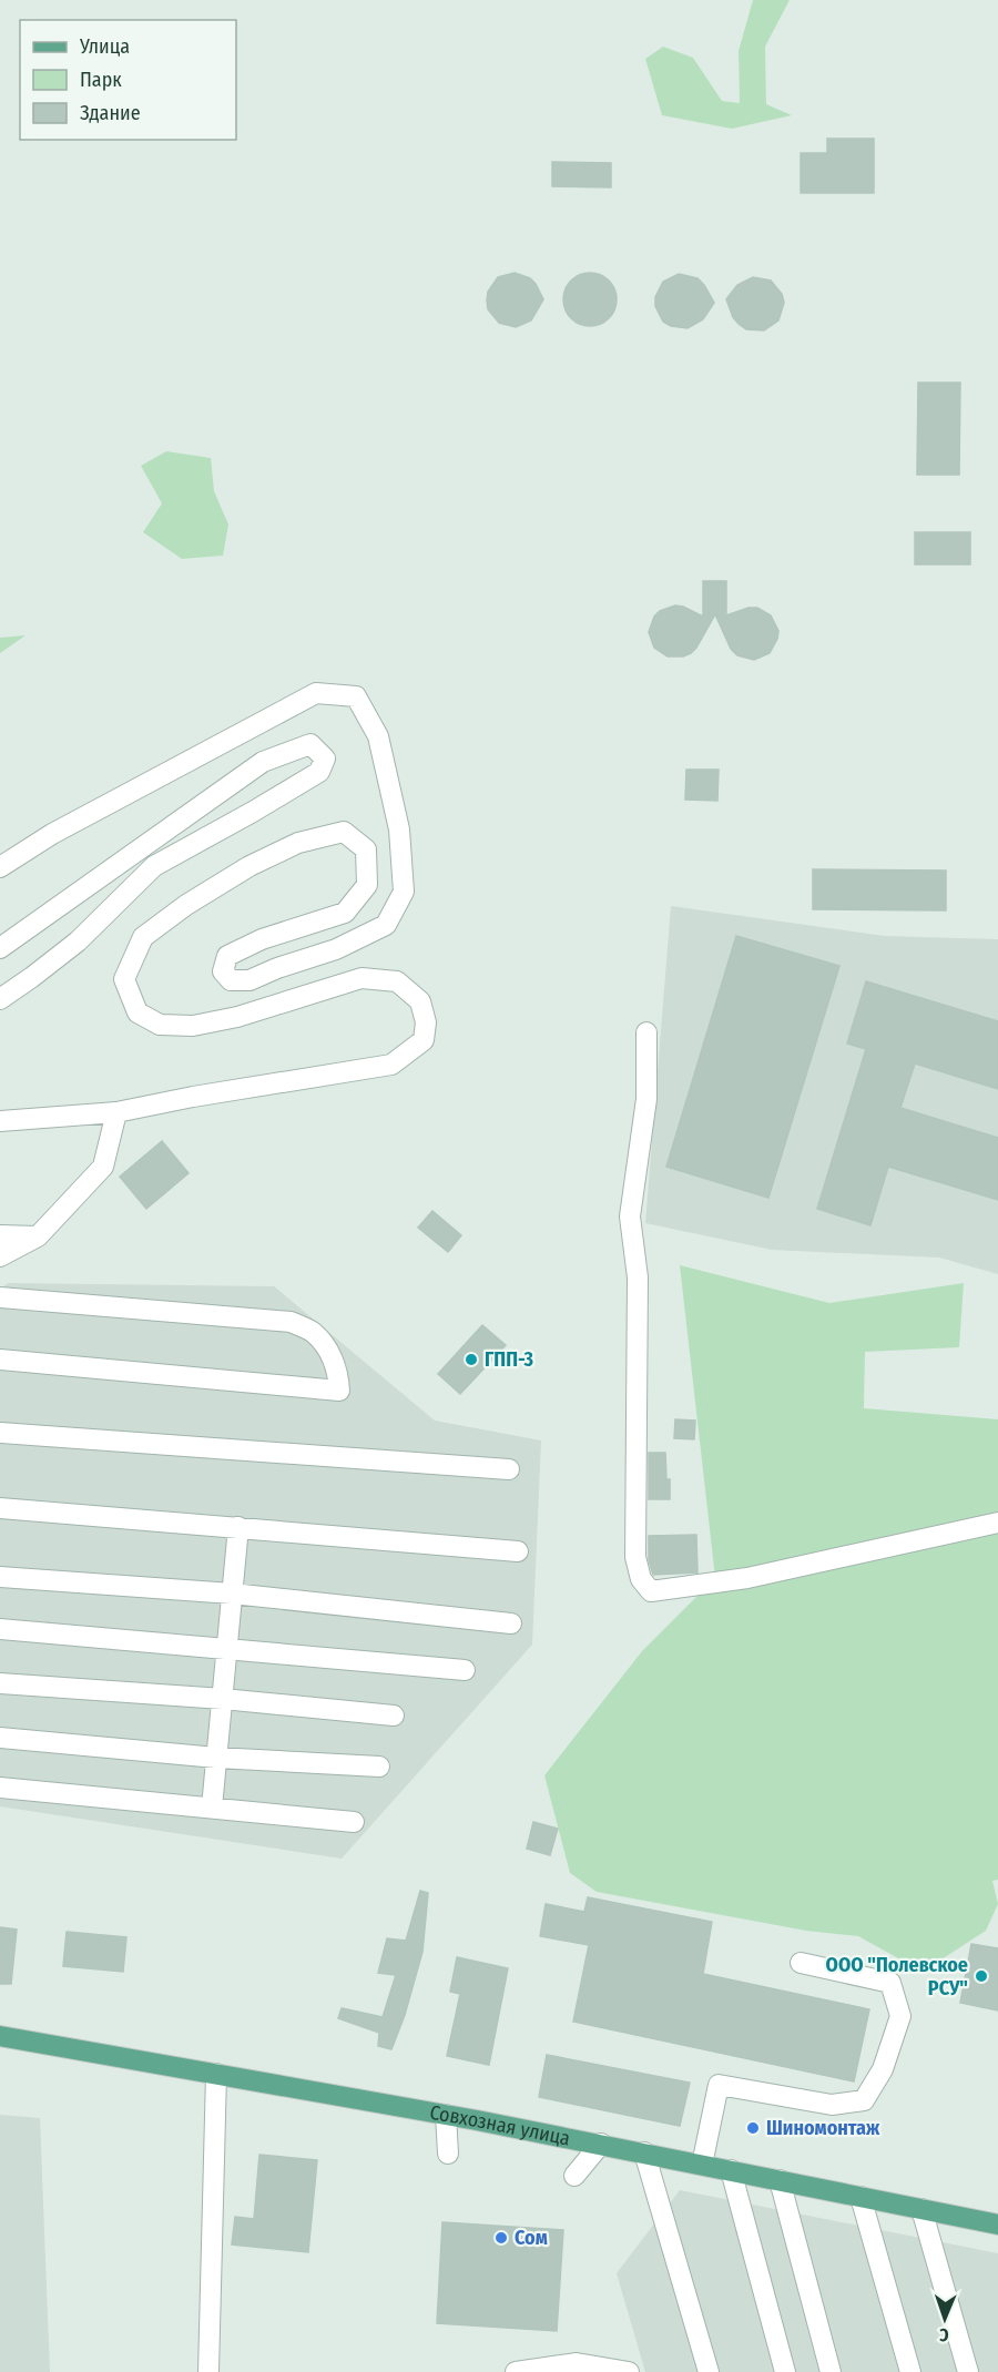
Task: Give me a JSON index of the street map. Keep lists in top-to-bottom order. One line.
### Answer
{"streets":{"main road":["Совхозная улица"]},"places":["ГПП-3","ООО \"Полевское РСУ\"","Шиномонтаж","Сом"],"legend":["Улица","Парк","Здание"],"north":"bottom"}
